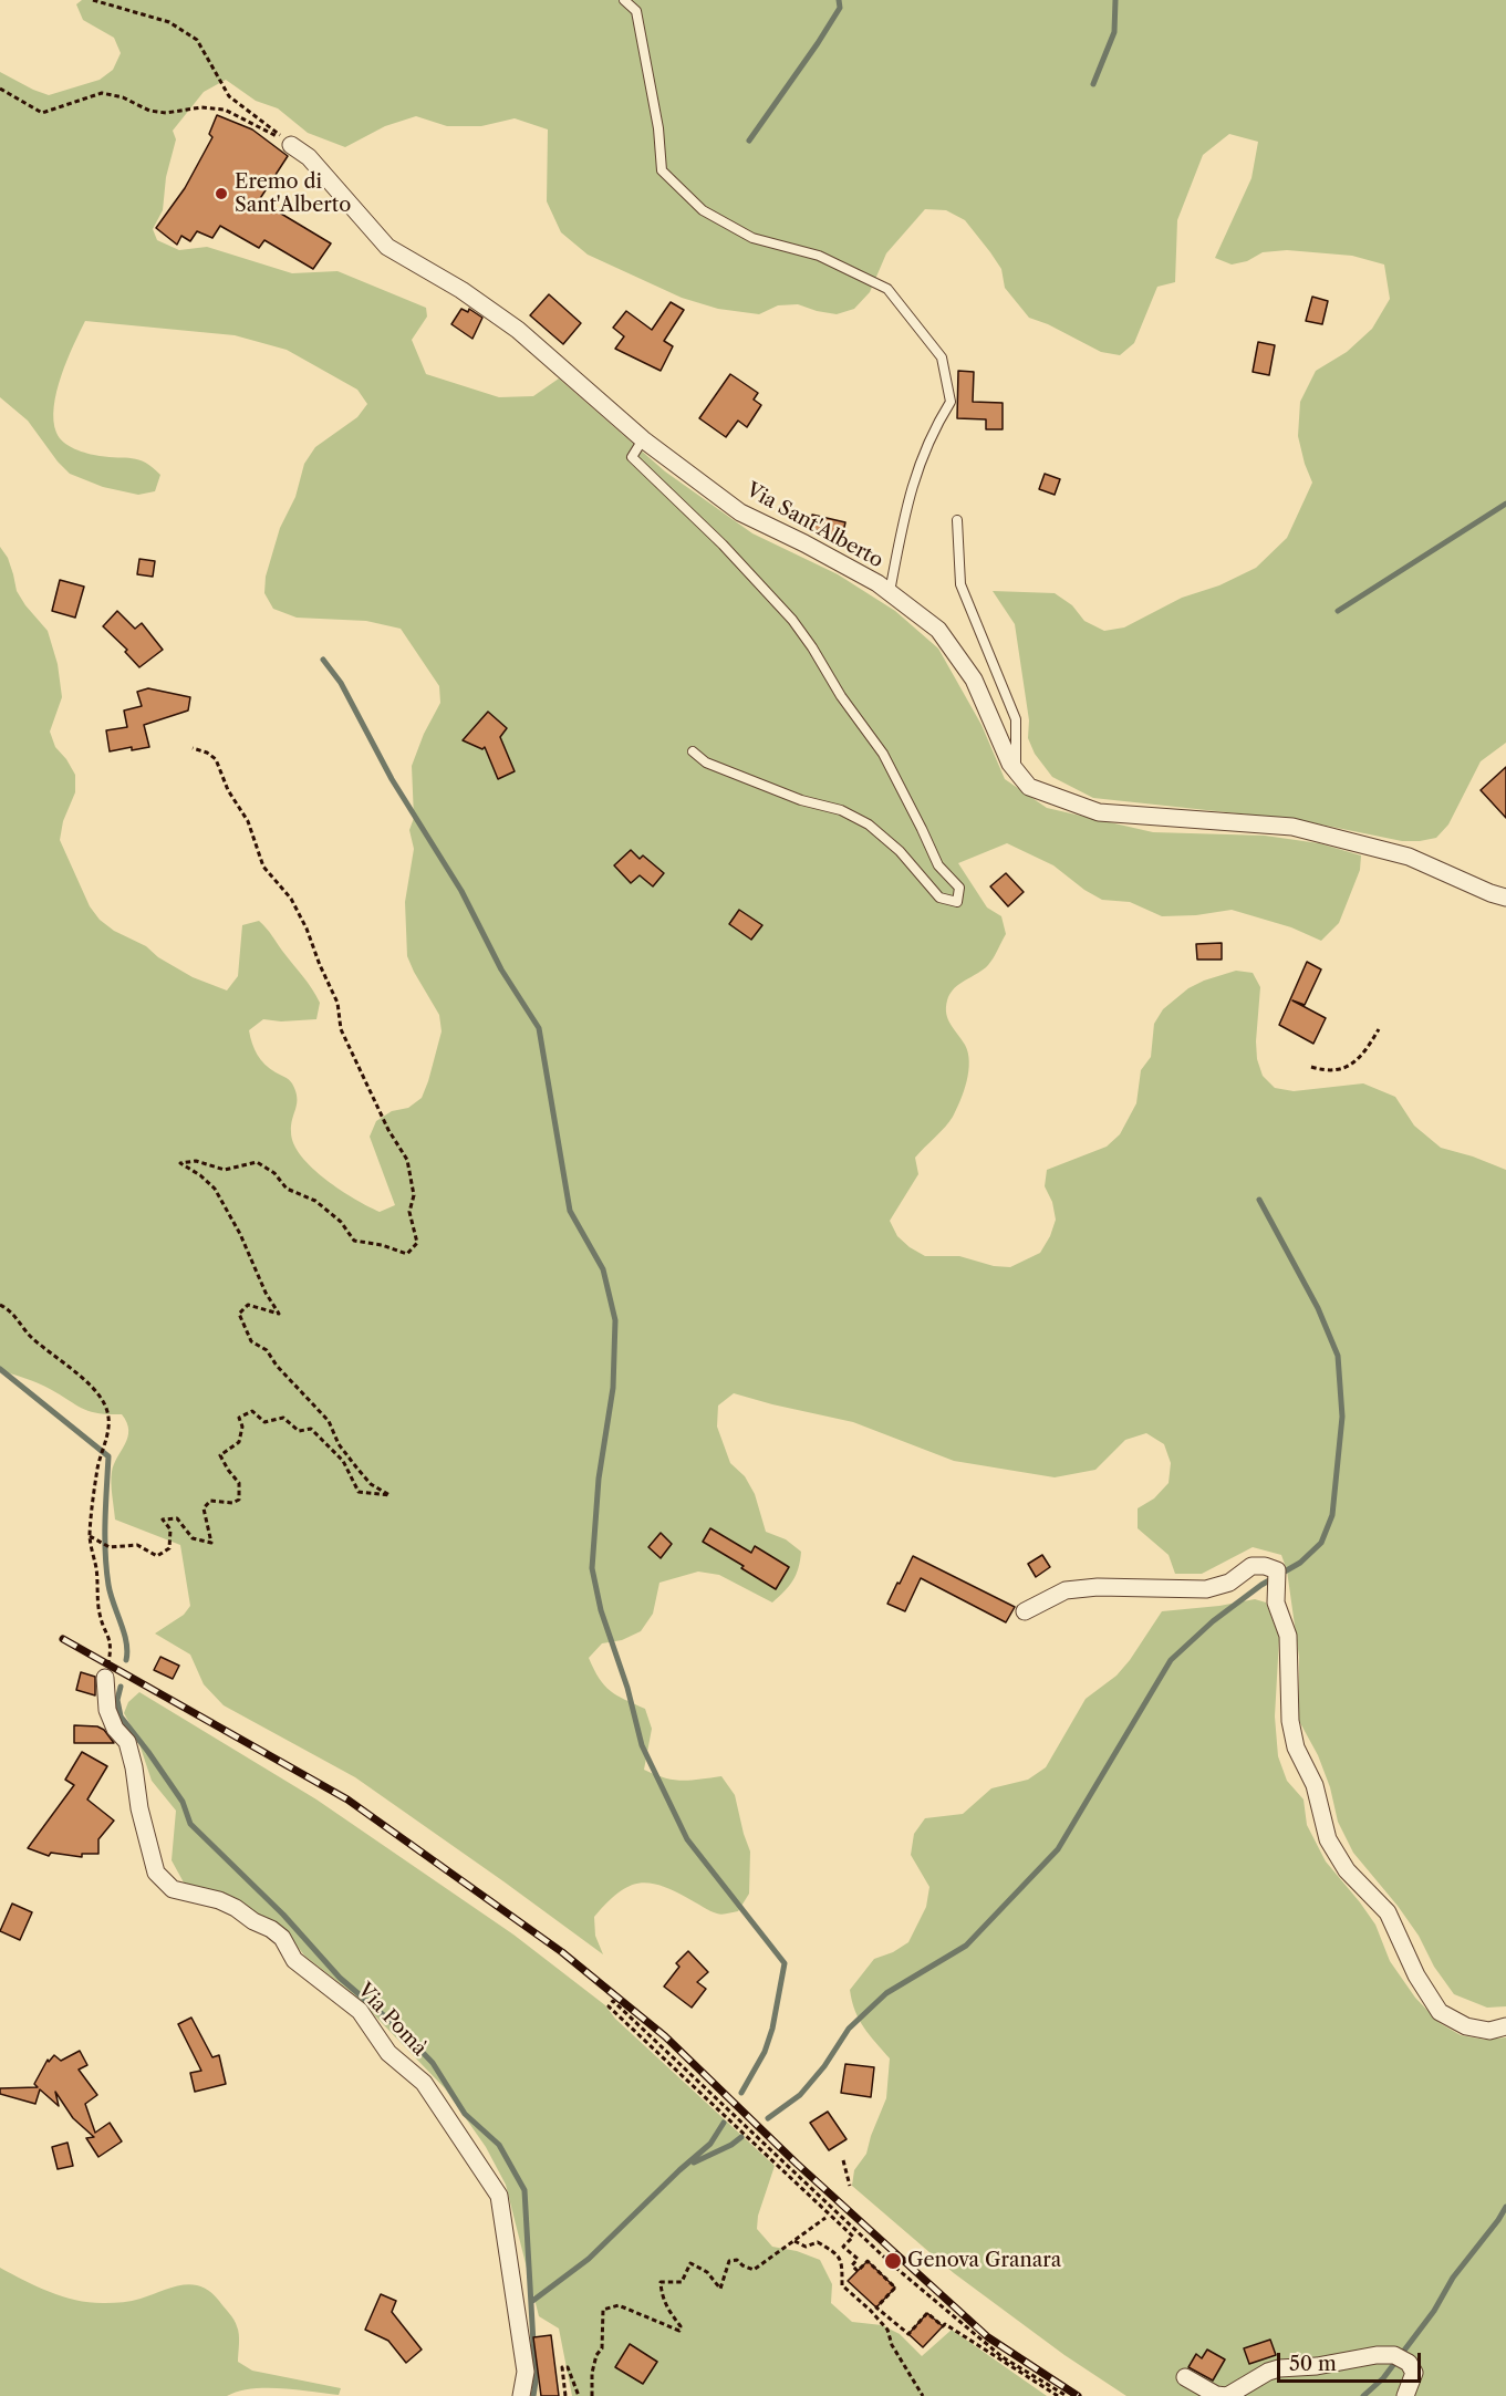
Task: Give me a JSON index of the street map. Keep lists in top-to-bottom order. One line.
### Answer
{"streets":{"street":["Via Sant'Alberto","Via Pomà"]},"places":["Eremo di Sant'Alberto","Genova Granara"],"scale_bar":"50 m"}
